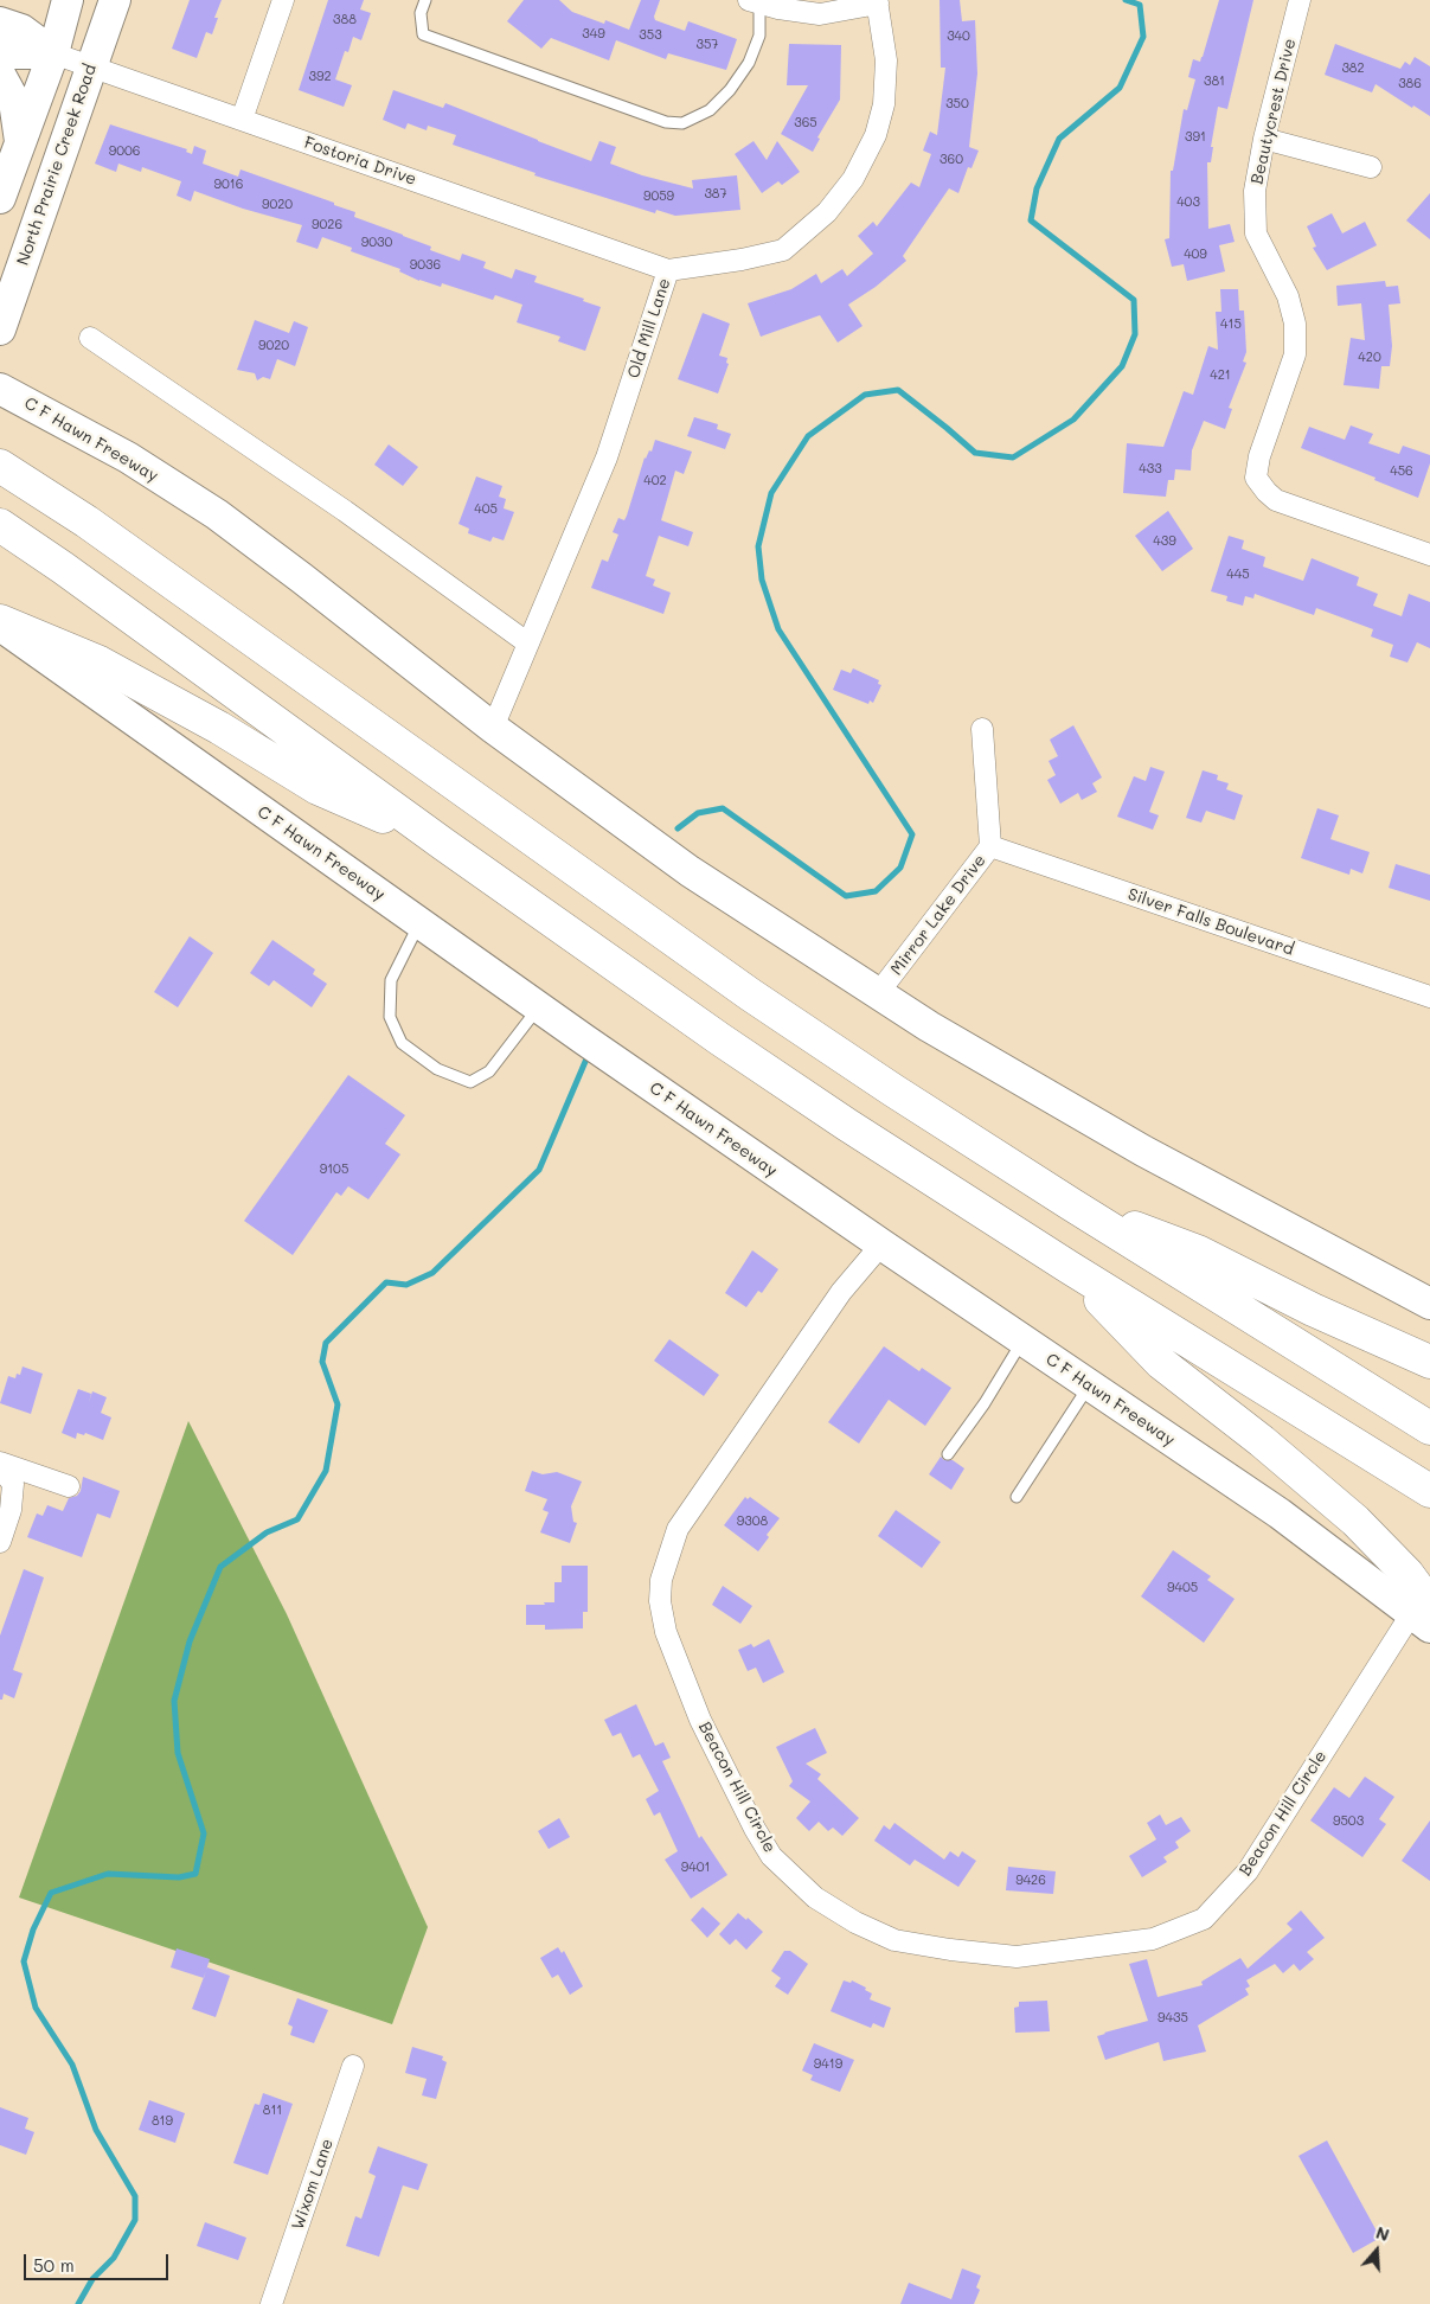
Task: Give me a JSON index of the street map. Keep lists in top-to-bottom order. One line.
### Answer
{"streets":{"main road":["North Prairie Creek Road","C F Hawn Freeway"],"street":["Beautycrest Drive","Fostoria Drive","Old Mill Lane","Mirror Lake Drive","Silver Falls Boulevard","Beacon Hill Circle","Wixom Lane"]},"crossings":[["Fostoria Drive","North Prairie Creek Road"],["Fostoria Drive","Old Mill Lane"],["Old Mill Lane","C F Hawn Freeway"],["C F Hawn Freeway","Mirror Lake Drive"],["C F Hawn Freeway","Beacon Hill Circle"],["Mirror Lake Drive","Silver Falls Boulevard"]],"house_numbers":["388","349","353","340","357","382","392","381","386","350","365","391","9006","360","9016","387","9059","403","9020","9026","9030","409","9036","415","9020","420","421","433","456","402","405","439","445","9105","9308","9405","9503","9401","9426","9435","9419","811","819"],"scale_bar":"50 m","north":"top"}
